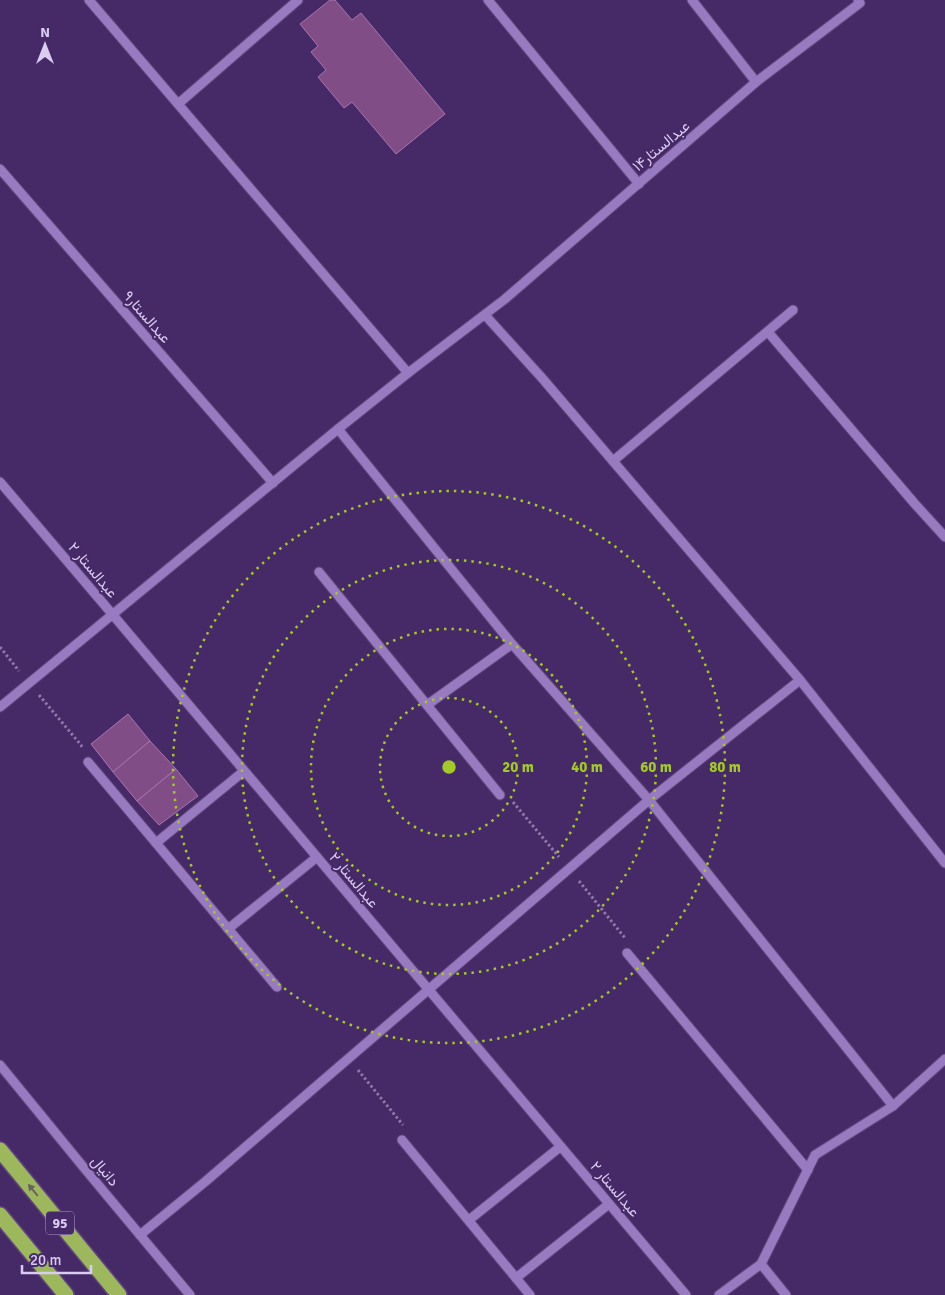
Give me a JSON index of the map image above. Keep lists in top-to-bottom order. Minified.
{"streets":{"highway":["95"],"street":["عبدالستار۱۴","عبدالستار۹","عبدالستار ۲","دانیال"]},"scale_bar":"20 m","north":"top","rings":["20 m","40 m","60 m","80 m"]}
